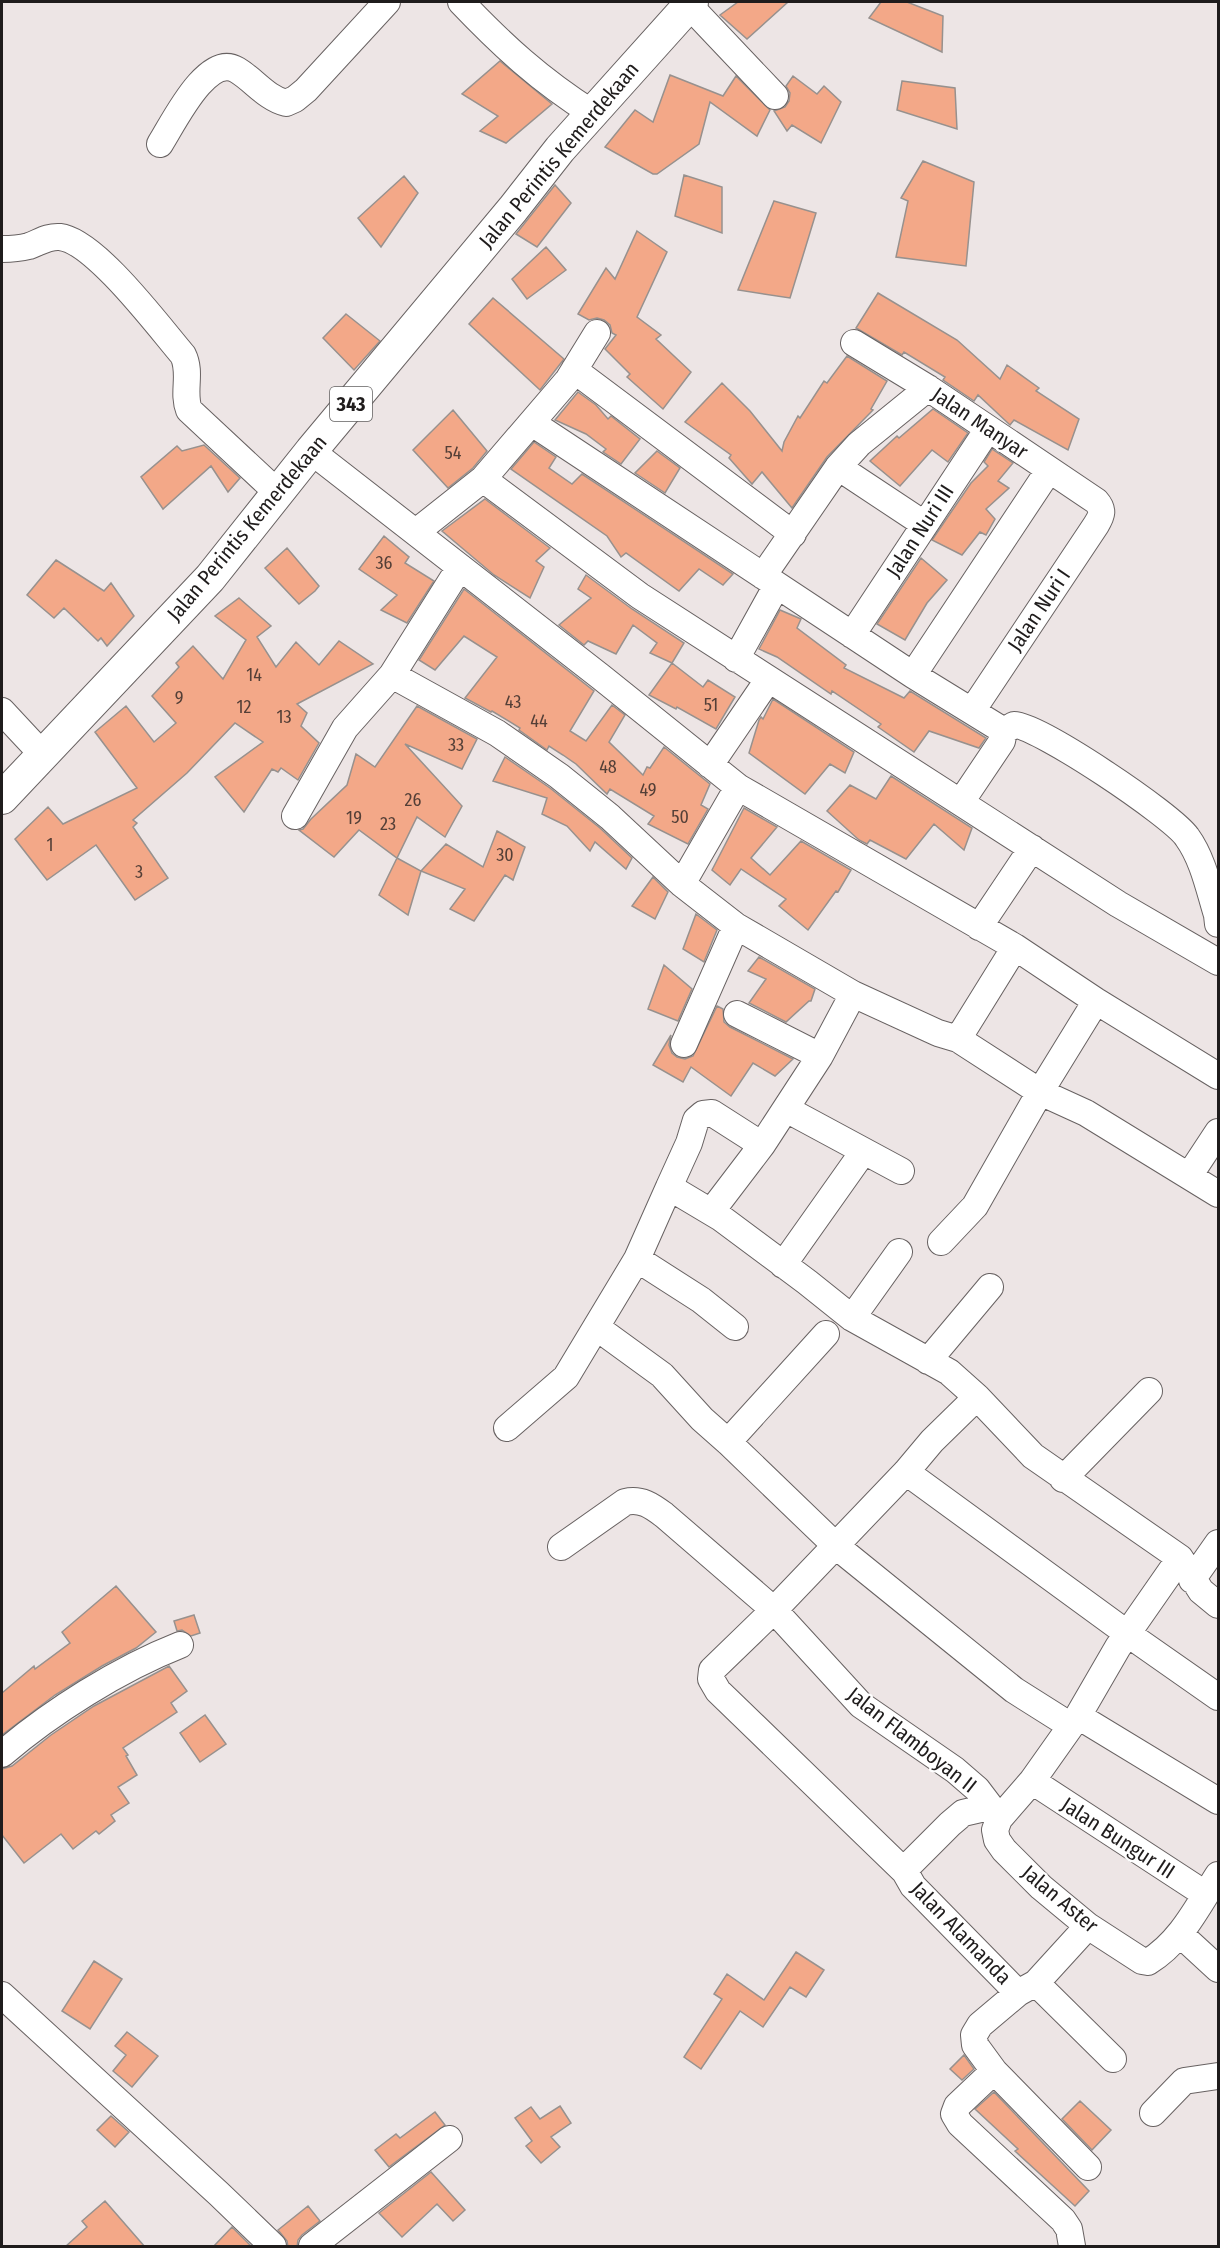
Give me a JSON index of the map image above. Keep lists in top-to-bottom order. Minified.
{"streets":{"main road":["Jalan Perintis Kemerdekaan","343"],"street":["Jalan Manyar","Jalan Nuri III","Jalan Nuri I","Jalan Flamboyan II","Jalan Bungur III","Jalan Aster","Jalan Alamanda"]},"crossings":[["Jalan Manyar","Jalan Nuri III"],["Jalan Manyar","Jalan Nuri I"],["Jalan Flamboyan II","Jalan Aster"],["Jalan Flamboyan II","Jalan Alamanda"]],"house_numbers":["54","36","14","9","43","51","12","13","44","33","48","49","26","50","19","23","1","30","3"]}
